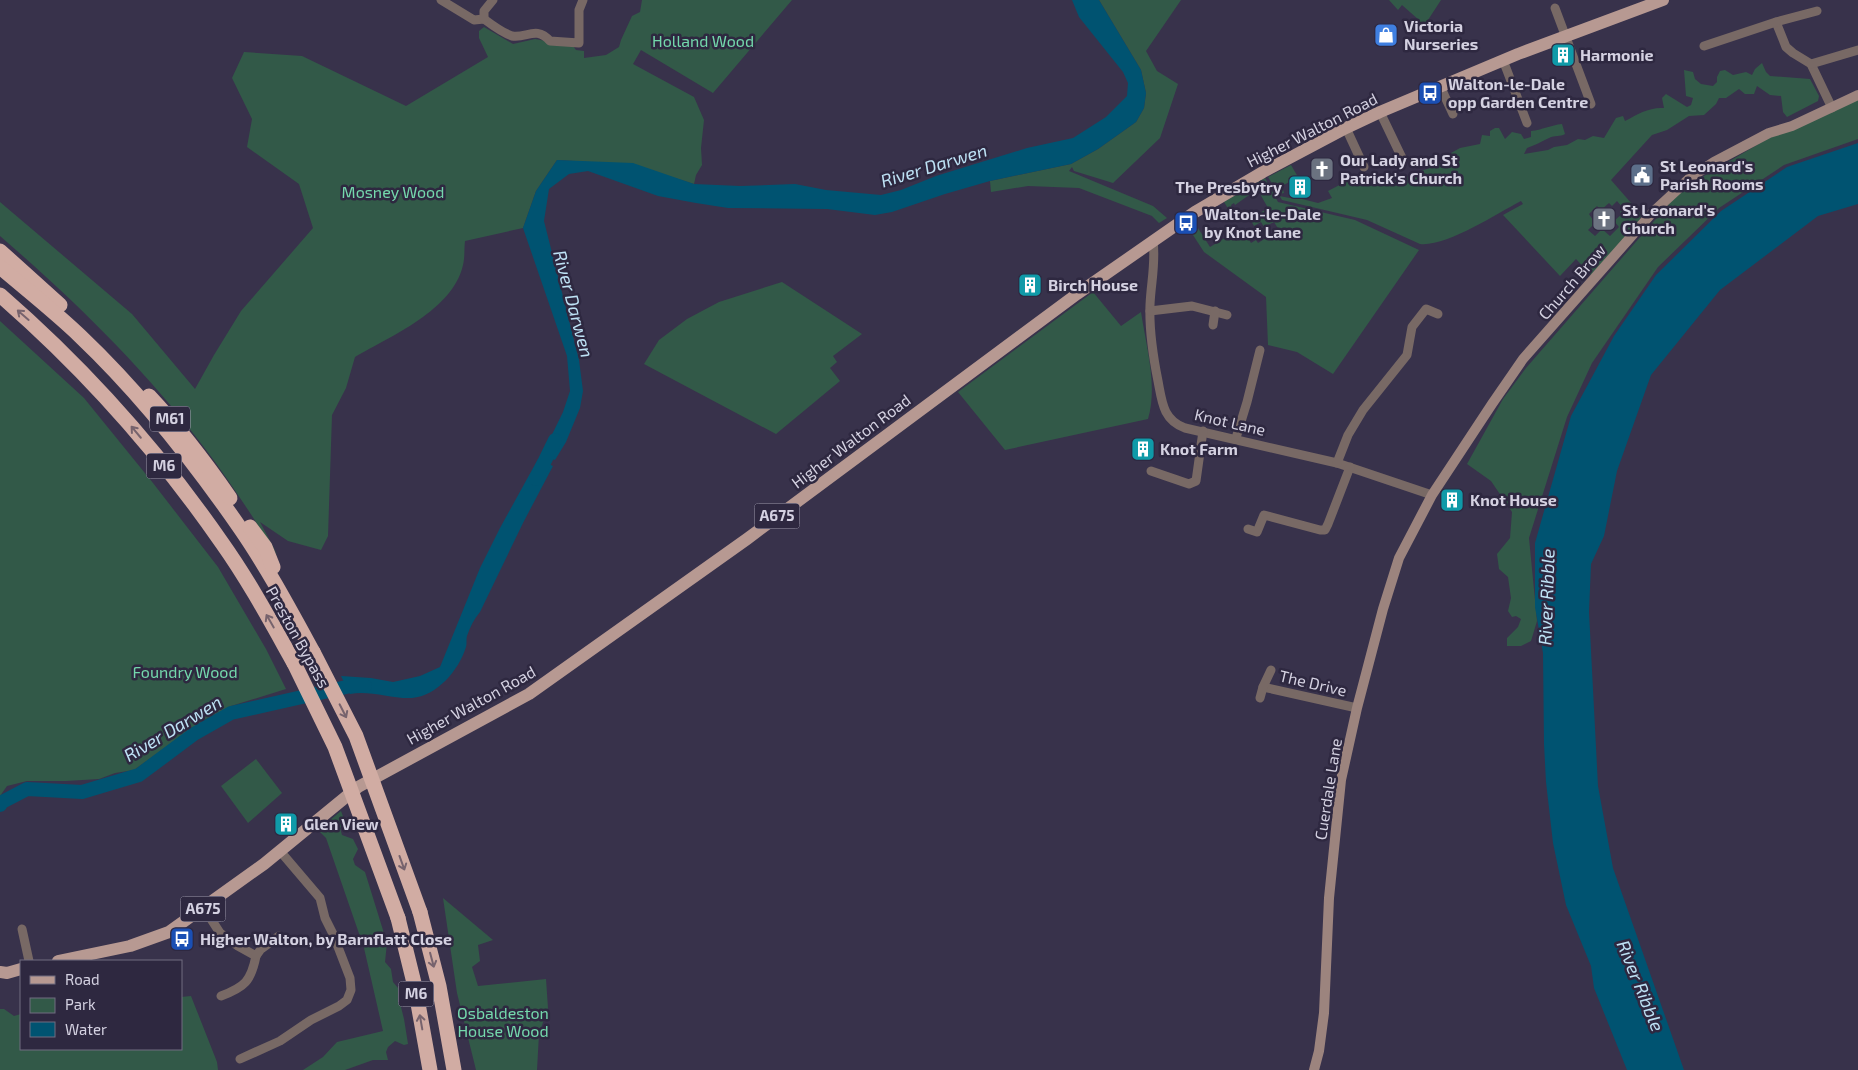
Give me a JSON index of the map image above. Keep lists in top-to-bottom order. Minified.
{"streets":{"highway":["M61","M6","Preston Bypass"],"main road":["Higher Walton Road","Church Brow","A675","Cuerdale Lane"],"street":["Knot Lane","The Drive"]},"crossings":[["Higher Walton Road","Knot Lane"],["Church Brow","Knot Lane"],["Church Brow","Cuerdale Lane"],["M61","M6"],["M61","Preston Bypass"],["Knot Lane","Cuerdale Lane"],["M6","Preston Bypass"],["The Drive","Cuerdale Lane"]],"water":["River Darwen","River Ribble"],"parks":["Holland Wood","Mosney Wood","Foundry Wood","Osbaldeston House Wood"],"places":{"shop":["Victoria Nurseries"],"building":["Harmonie","The Presbytry","Birch House","Knot Farm","Knot House","Glen View"],"bus stop":["Walton-le-Dale opp Garden Centre","Walton-le-Dale by Knot Lane","Higher Walton, by Barnflatt Close"],"church":["Our Lady and St Patrick's Church","St Leonard's Church"],"public building":["St Leonard's Parish Rooms"]},"legend":["Road","Park","Water"]}
